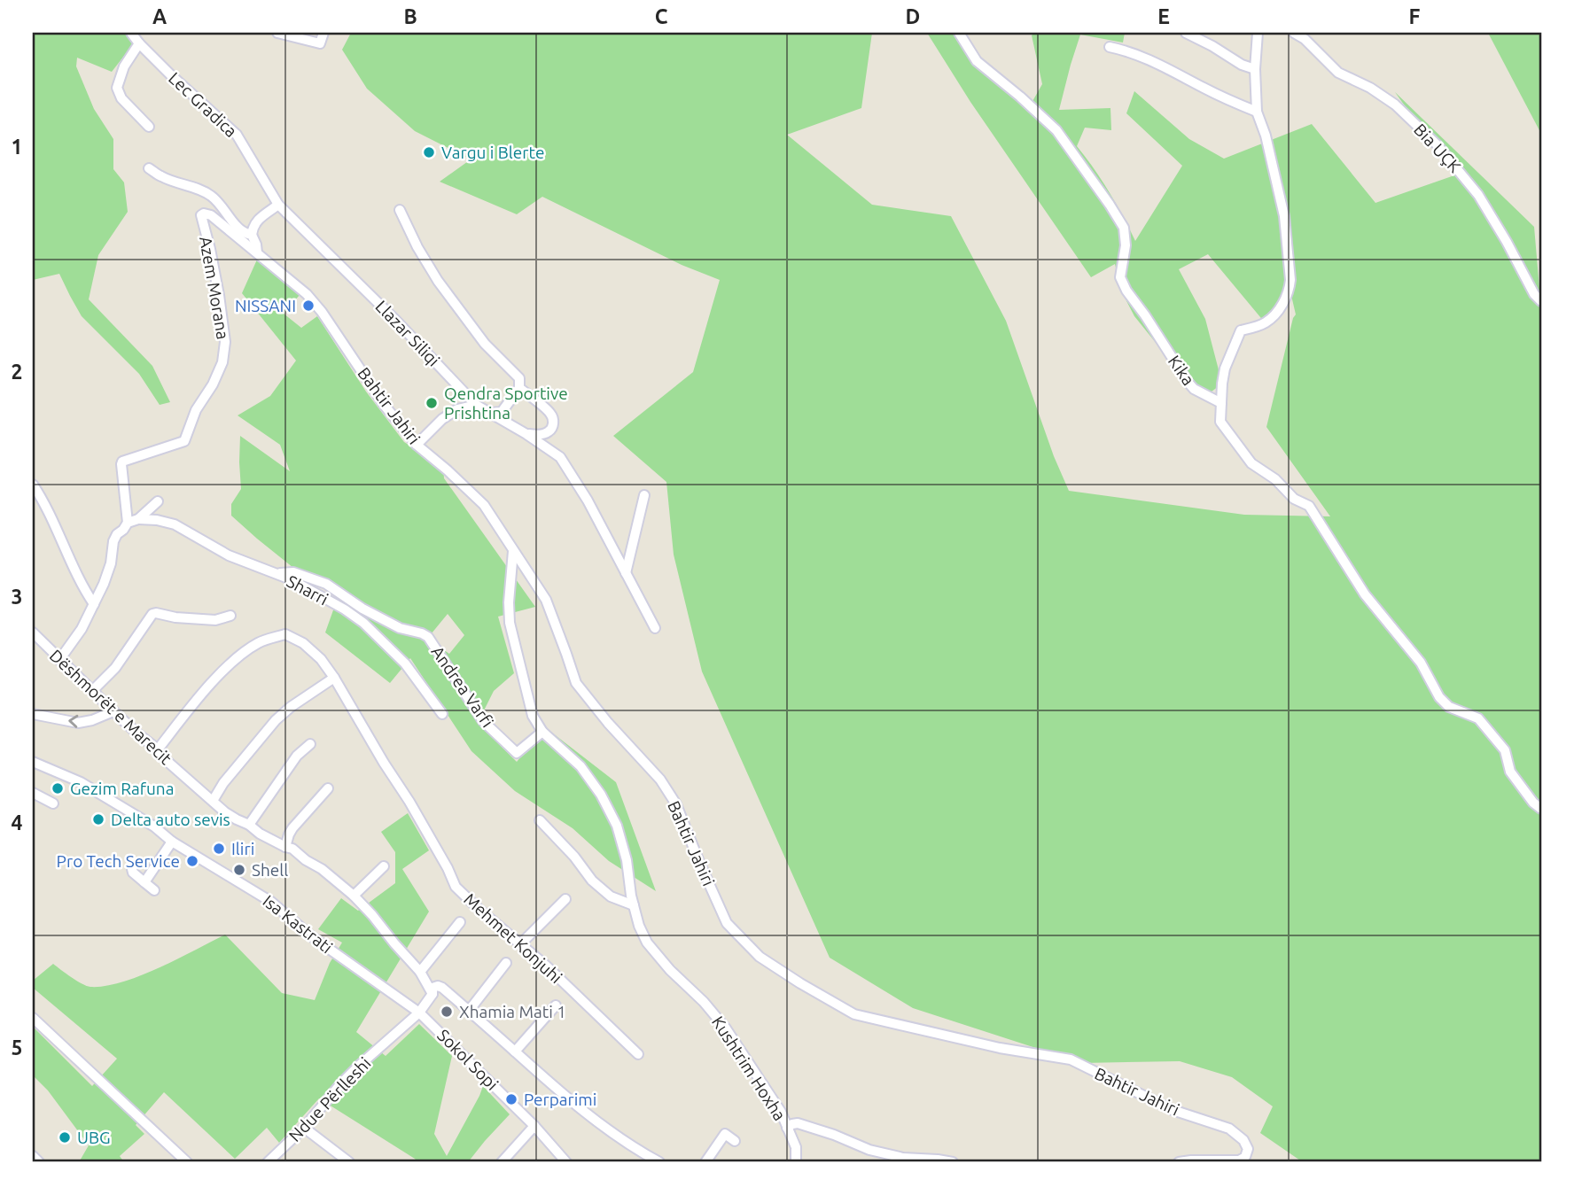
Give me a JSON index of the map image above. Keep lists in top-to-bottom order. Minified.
{"streets":{"street":["Lec Gradica","Bia UÇK","Azem Morana","Llazar Siliqi","Kika","Bahtir Jahiri","Sharri","Andrea Varfi","Dëshmorët e Marecit","Isa Kastrati","Mehmet Konjuhi","Sokol Sopi","Kushtrim Hoxha","Ndue Përlleshi"]},"crossings":[["Lec Gradica","Llazar Siliqi"],["Azem Morana","Bahtir Jahiri"],["Bahtir Jahiri","Kushtrim Hoxha"],["Sharri","Andrea Varfi"],["Andrea Varfi","Kushtrim Hoxha"],["Dëshmorët e Marecit","Mehmet Konjuhi"],["Isa Kastrati","Sokol Sopi"],["Isa Kastrati","Ndue Përlleshi"],["Sokol Sopi","Ndue Përlleshi"]],"places":["Vargu i Blerte","NISSANI","Qendra Sportive Prishtina","Gezim Rafuna","Delta auto sevis","Iliri","Pro Tech Service","Shell","Xhamia Mati 1","Perparimi","UBG"],"grid":{"columns":["A","B","C","D","E","F"],"rows":["1","2","3","4","5"]}}
